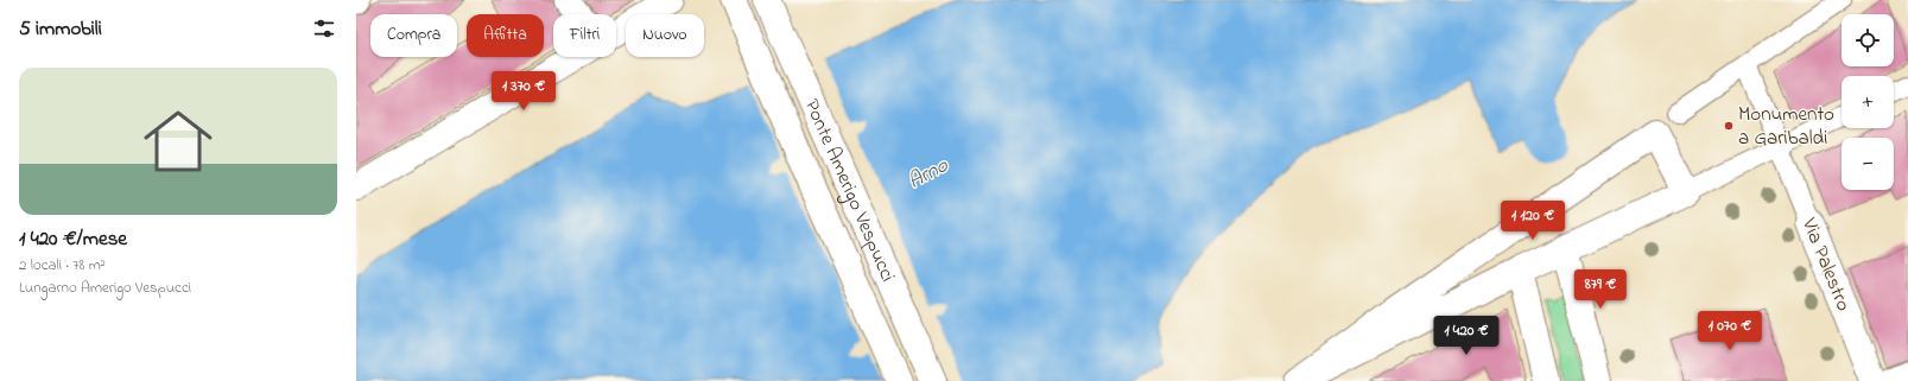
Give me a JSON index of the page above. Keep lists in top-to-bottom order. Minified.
{"streets":{"street":["Ponte Amerigo Vespucci","Via Palestro"]},"water":["Arno"],"places":["Monumento a Garibaldi"],"page":{"heading":"5 immobili","map_buttons":["+","−"],"chip":["Compra","Affitta","Filtri","Nuovo"],"list":[{"name":"1 420 €/mese","note":"2 locali · 78 m² · Lungarno Amerigo Vespucci"}],"price":["1 370 €","1 120 €","879 €","1 070 €","1 420 €"]}}
